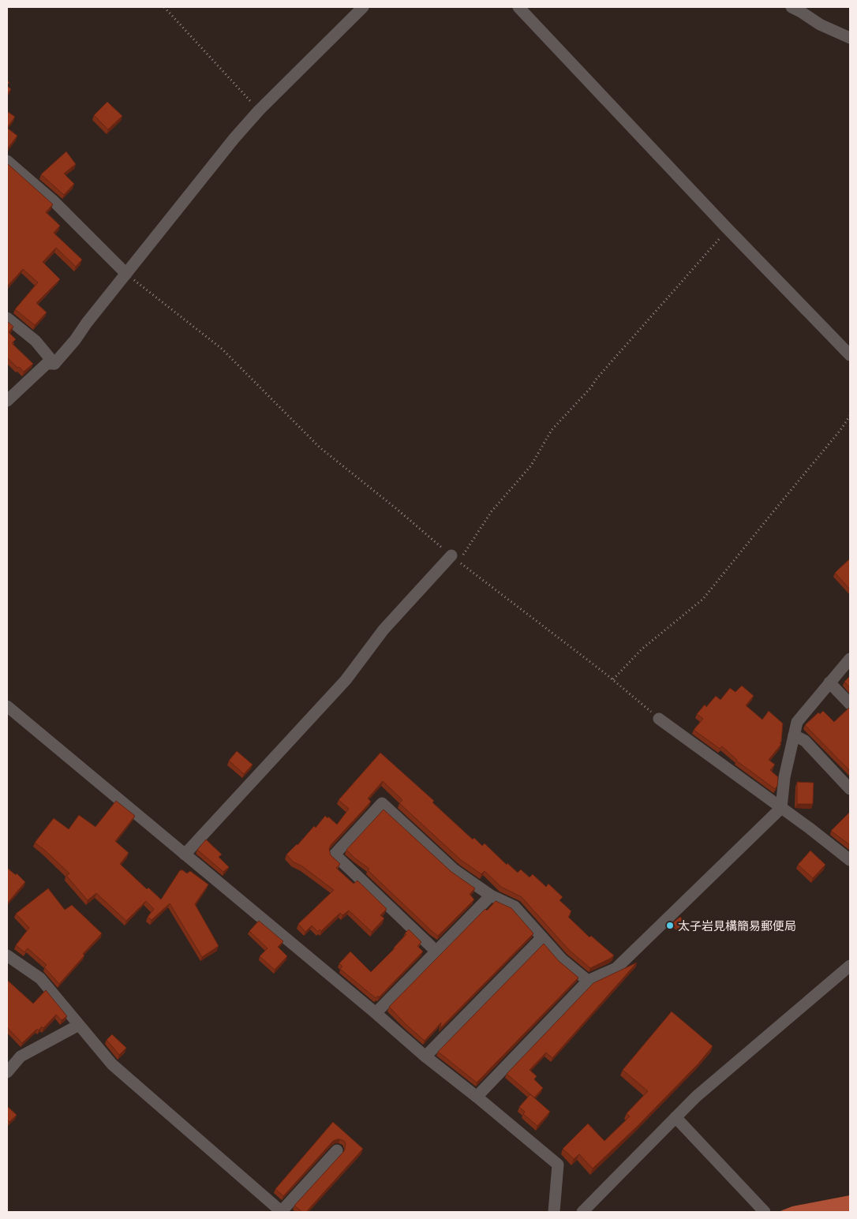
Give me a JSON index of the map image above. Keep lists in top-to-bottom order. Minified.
{"places":["太子岩見構簡易郵便局"]}
